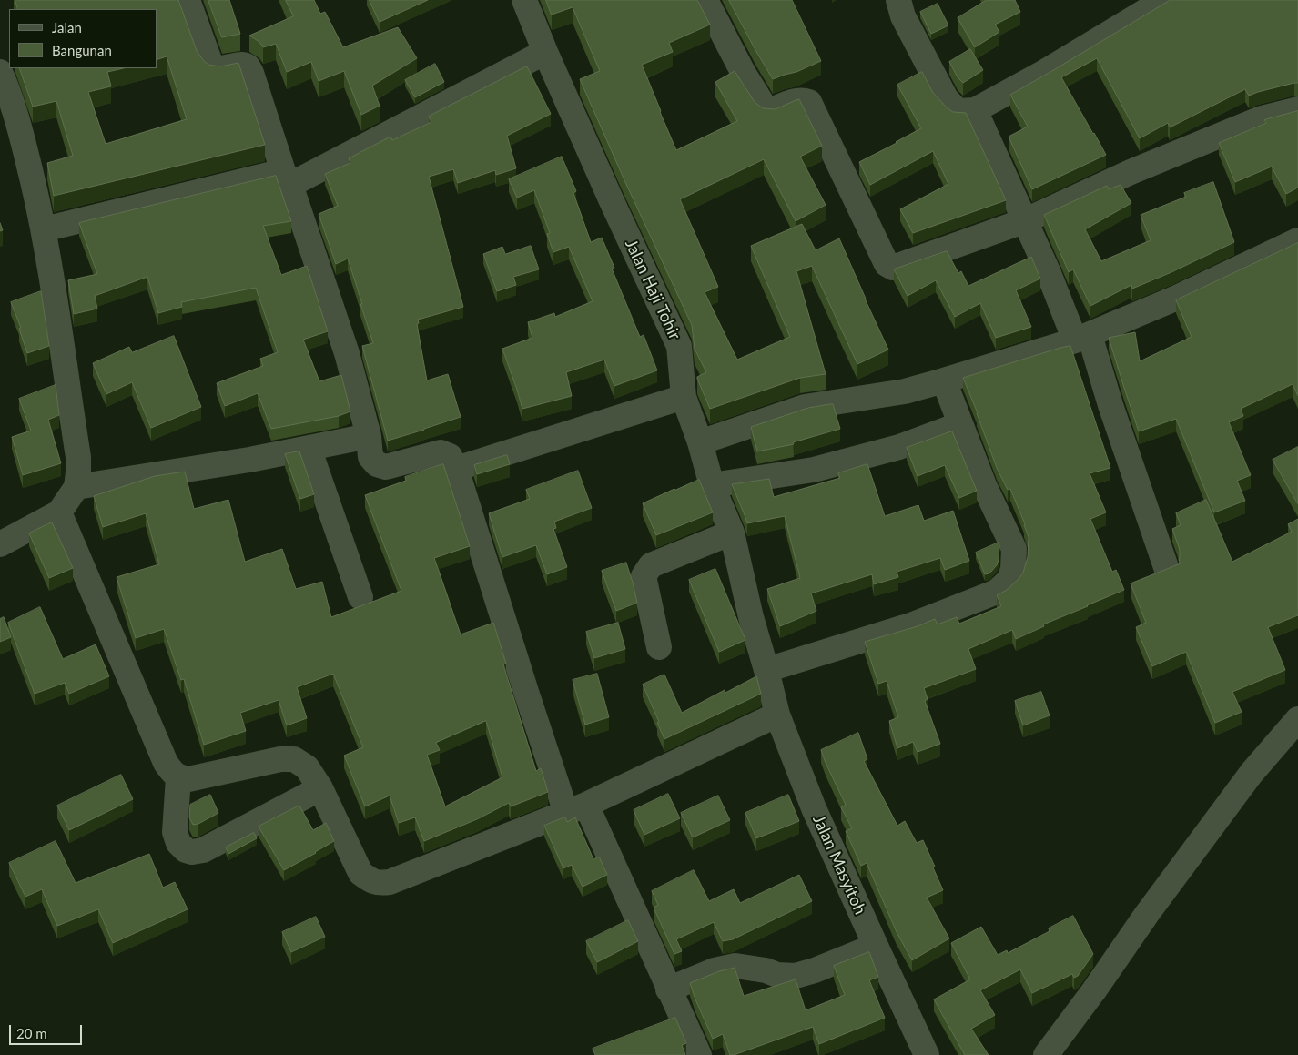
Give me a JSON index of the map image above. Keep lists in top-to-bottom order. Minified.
{"streets":{"street":["Jalan Haji Tohir","Jalan Masyitoh"]},"crossings":[["Jalan Haji Tohir","Jalan Masyitoh"]],"legend":["Jalan","Bangunan"],"scale_bar":"20 m"}
